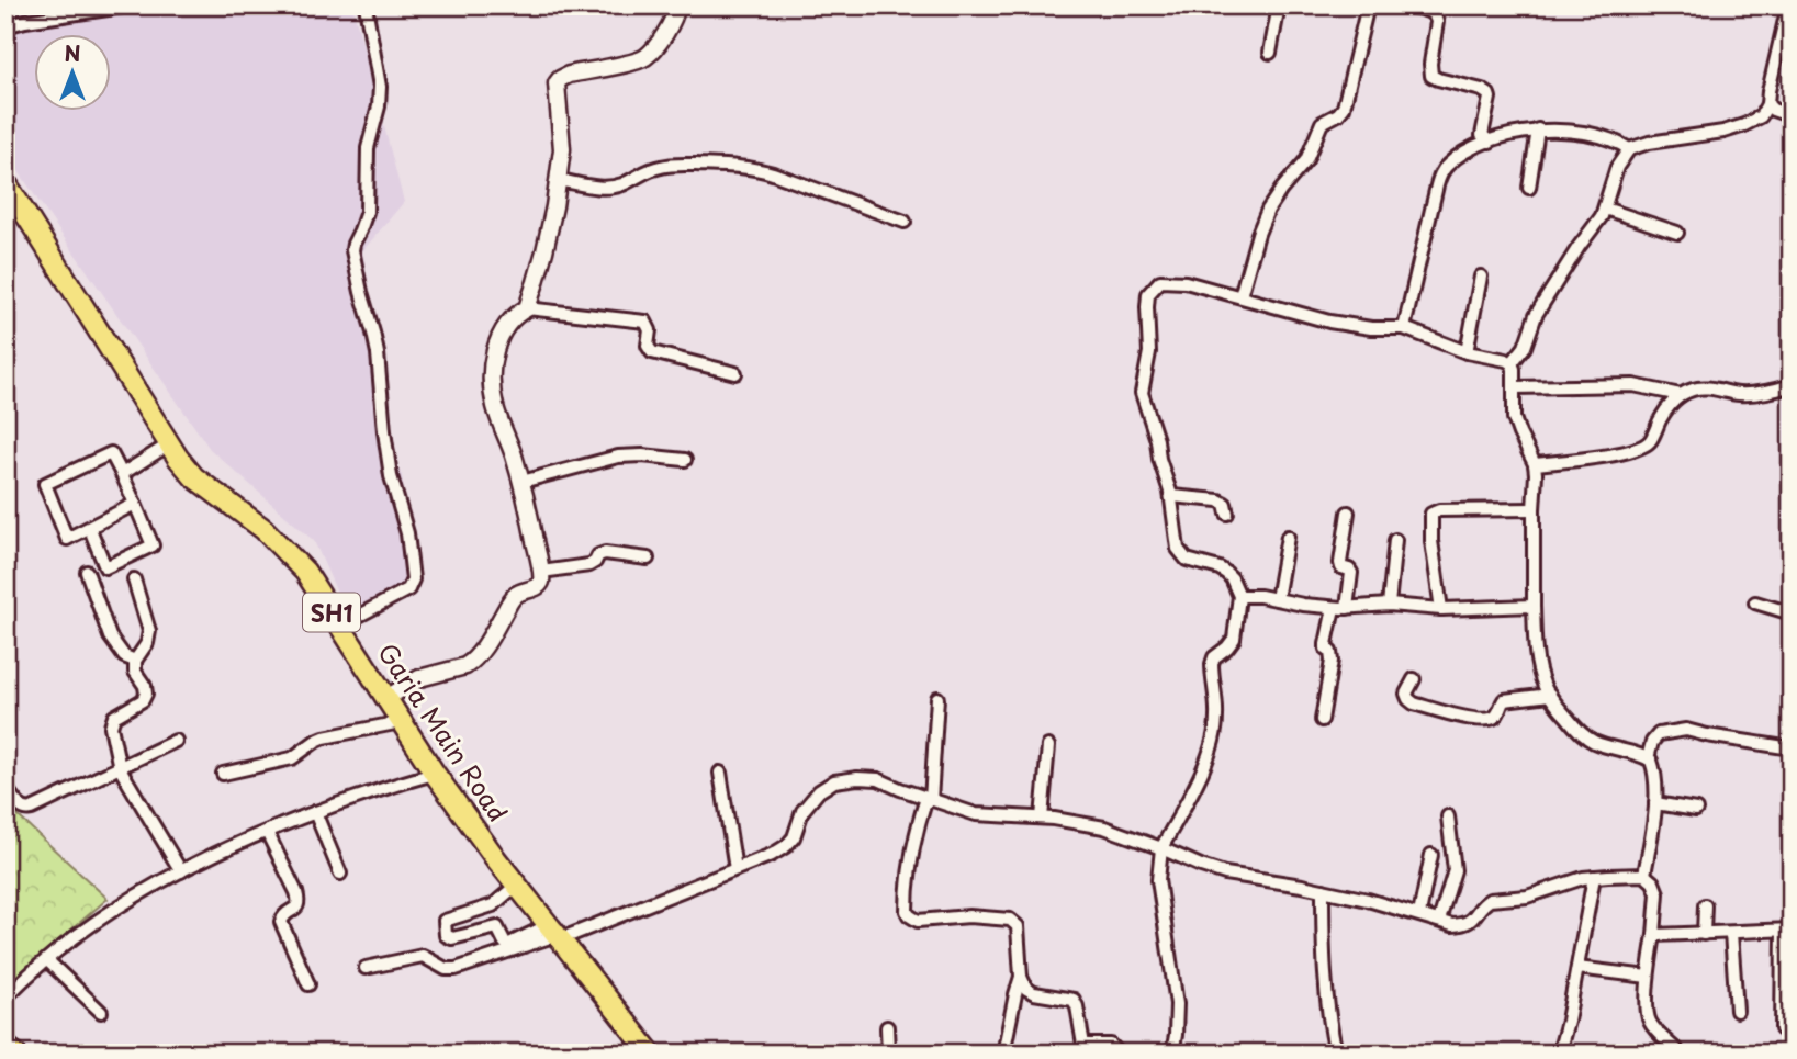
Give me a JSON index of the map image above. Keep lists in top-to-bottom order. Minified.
{"streets":{"main road":["SH1","Garia Main Road"]},"north":"top"}
